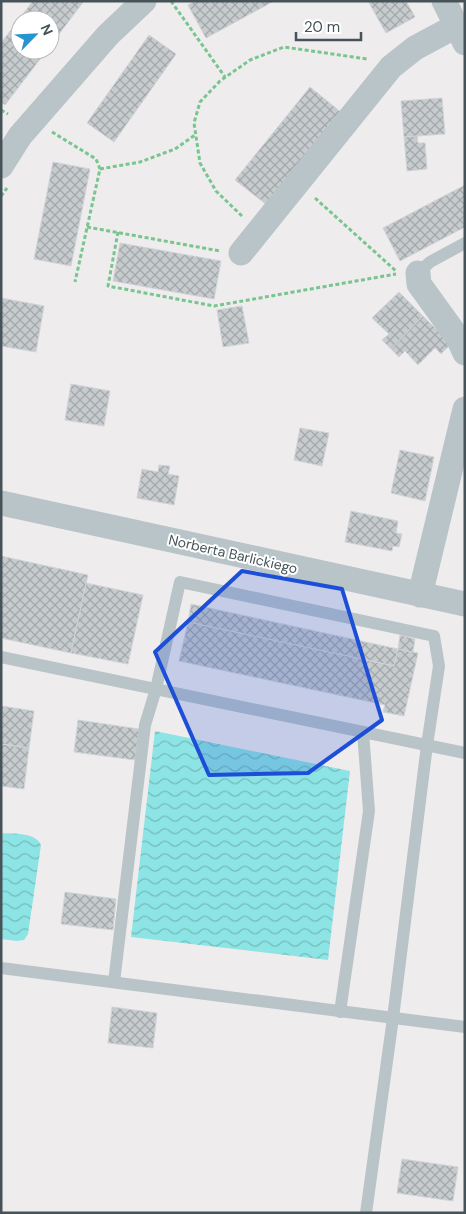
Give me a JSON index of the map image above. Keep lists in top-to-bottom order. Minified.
{"streets":{"street":["Norberta Barlickiego"]},"scale_bar":"20 m","north":"top right"}
